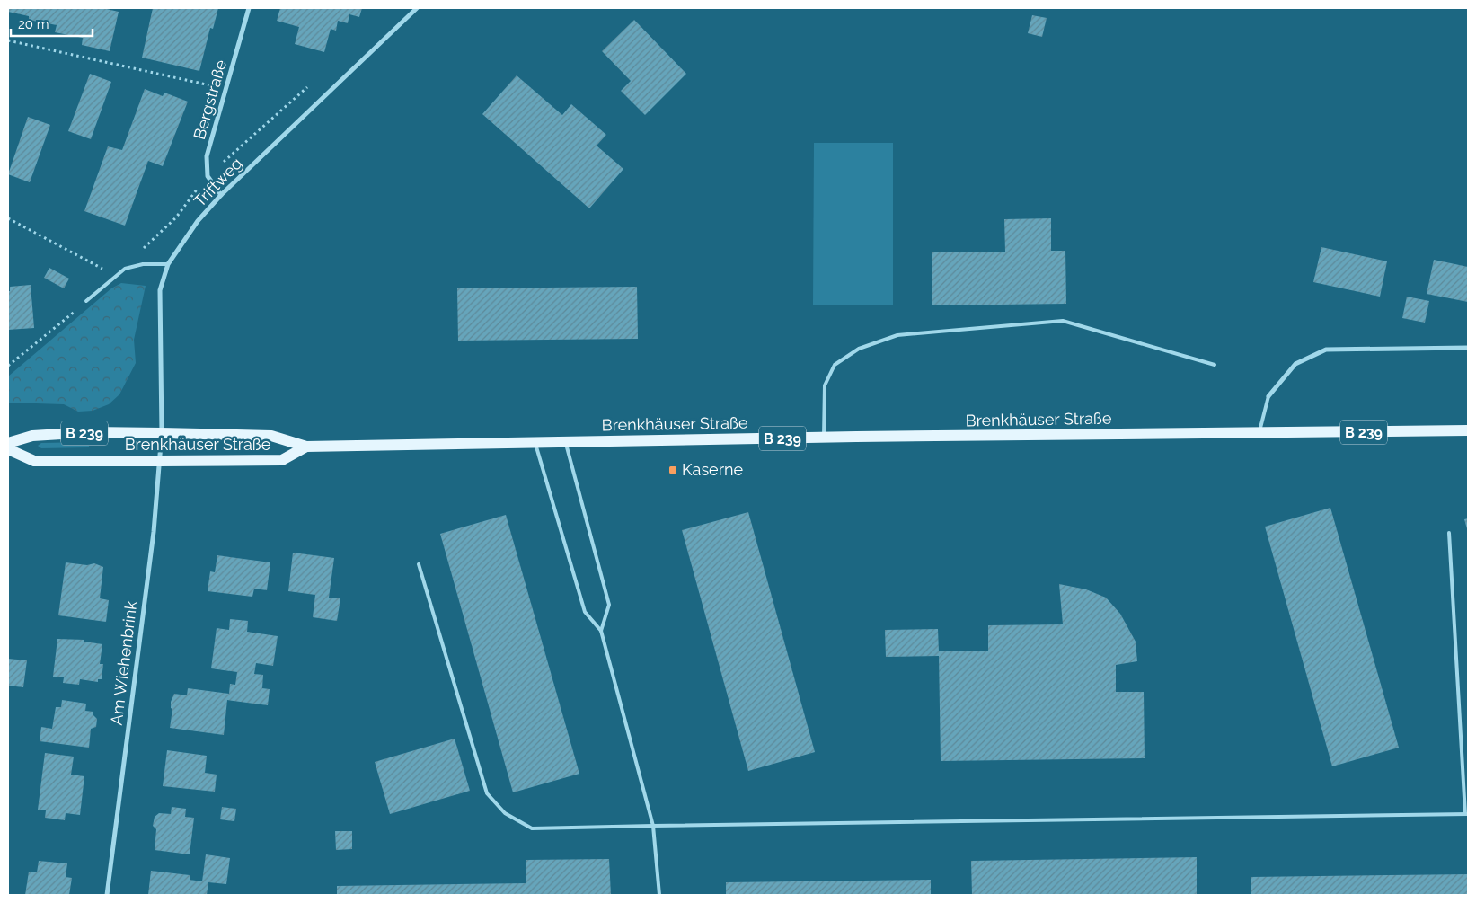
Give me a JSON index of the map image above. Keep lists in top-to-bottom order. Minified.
{"streets":{"main road":["Brenkhäuser Straße","B 239"],"street":["Bergstraße","Triftweg","Am Wiehenbrink"]},"crossings":[["Bergstraße","Triftweg"],["Triftweg","Brenkhäuser Straße"],["Triftweg","Am Wiehenbrink"],["Brenkhäuser Straße","Am Wiehenbrink"]],"places":{"transit":["Kaserne"]},"scale_bar":"20 m"}
